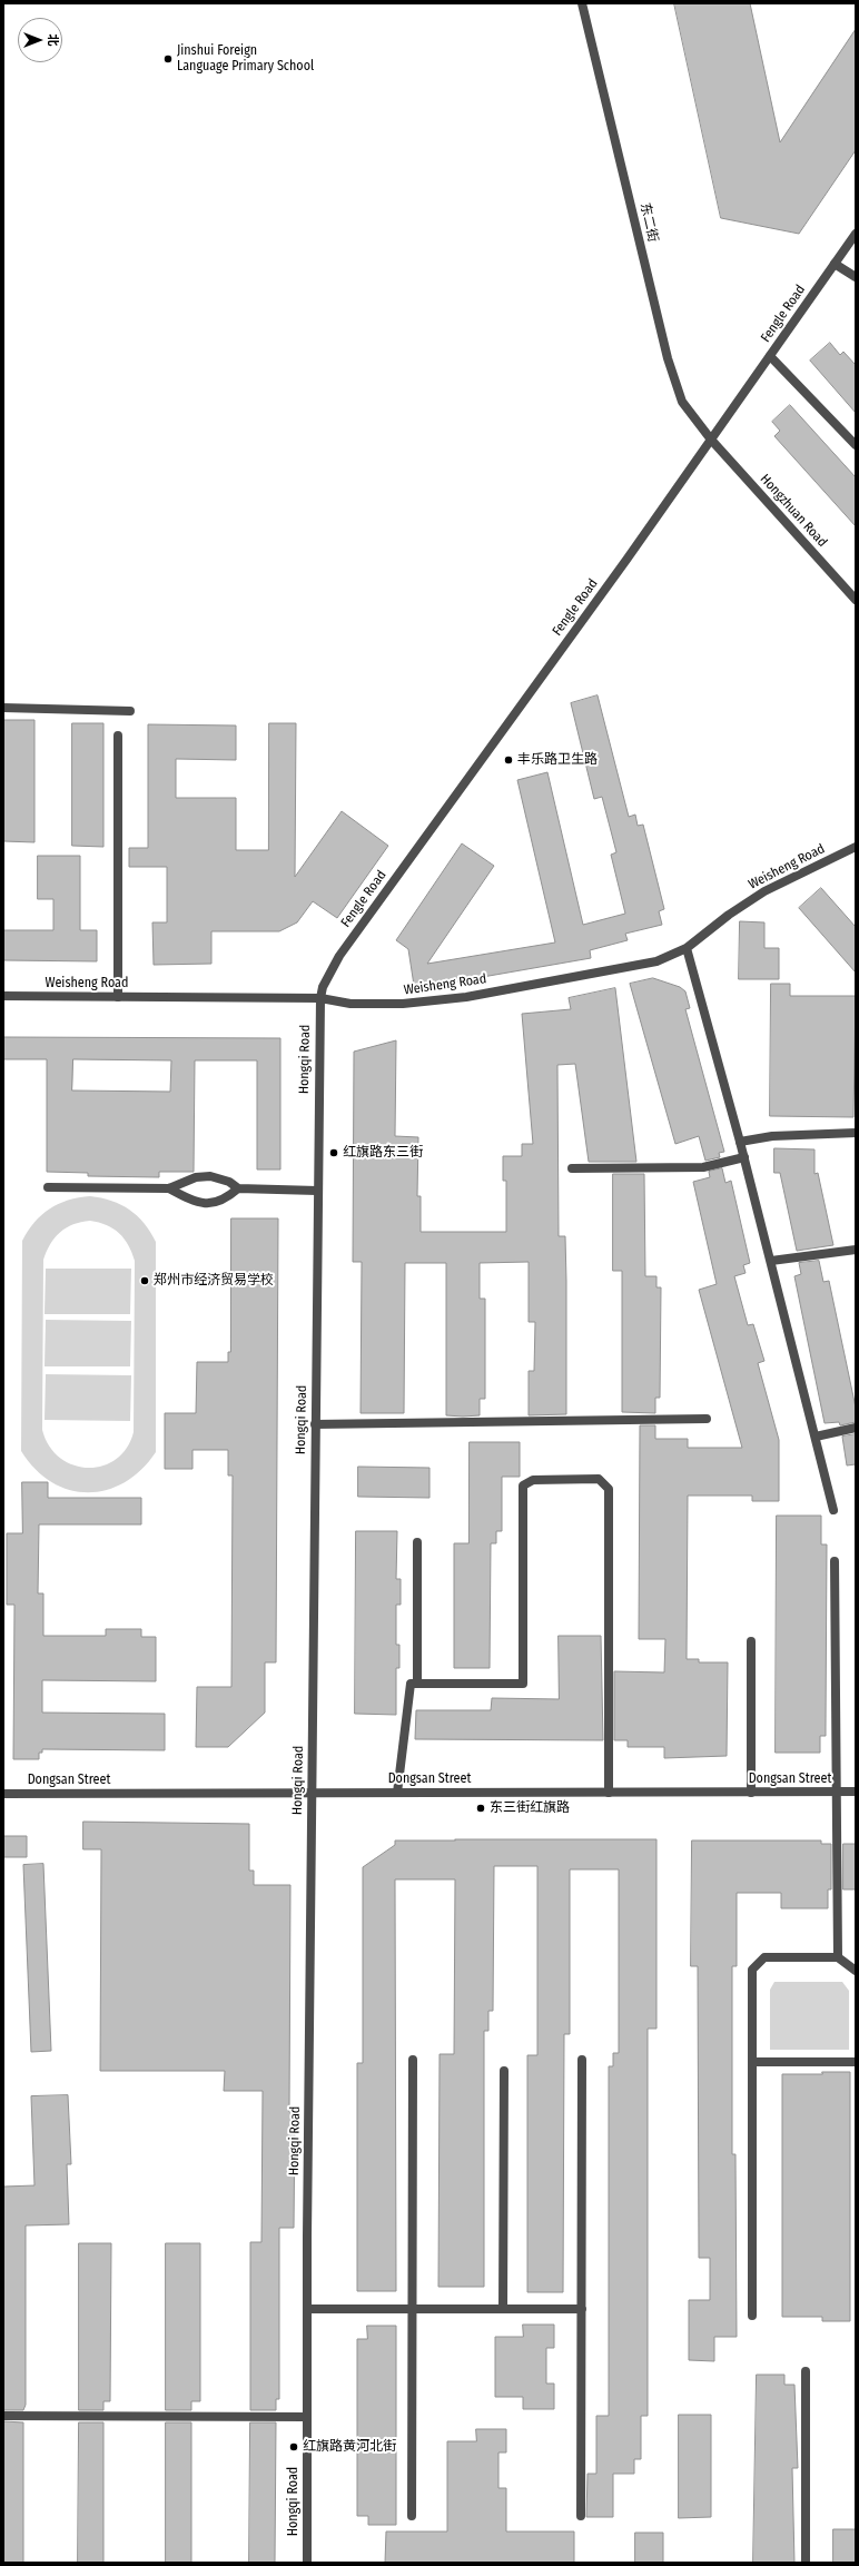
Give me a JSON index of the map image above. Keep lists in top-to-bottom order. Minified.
{"streets":{"street":["东二街","Fengle Road","Hongzhuan Road","Weisheng Road","Hongqi Road","Dongsan Street"]},"crossings":[["东二街","Fengle Road"],["东二街","Hongzhuan Road"],["Fengle Road","Hongzhuan Road"],["Fengle Road","Weisheng Road"],["Fengle Road","Hongqi Road"],["Weisheng Road","Hongqi Road"],["Hongqi Road","Dongsan Street"]],"places":["Jinshui Foreign Language Primary School","丰乐路卫生路","红旗路东三街","郑州市经济贸易学校","东三街红旗路","红旗路黄河北街"],"north":"right"}
